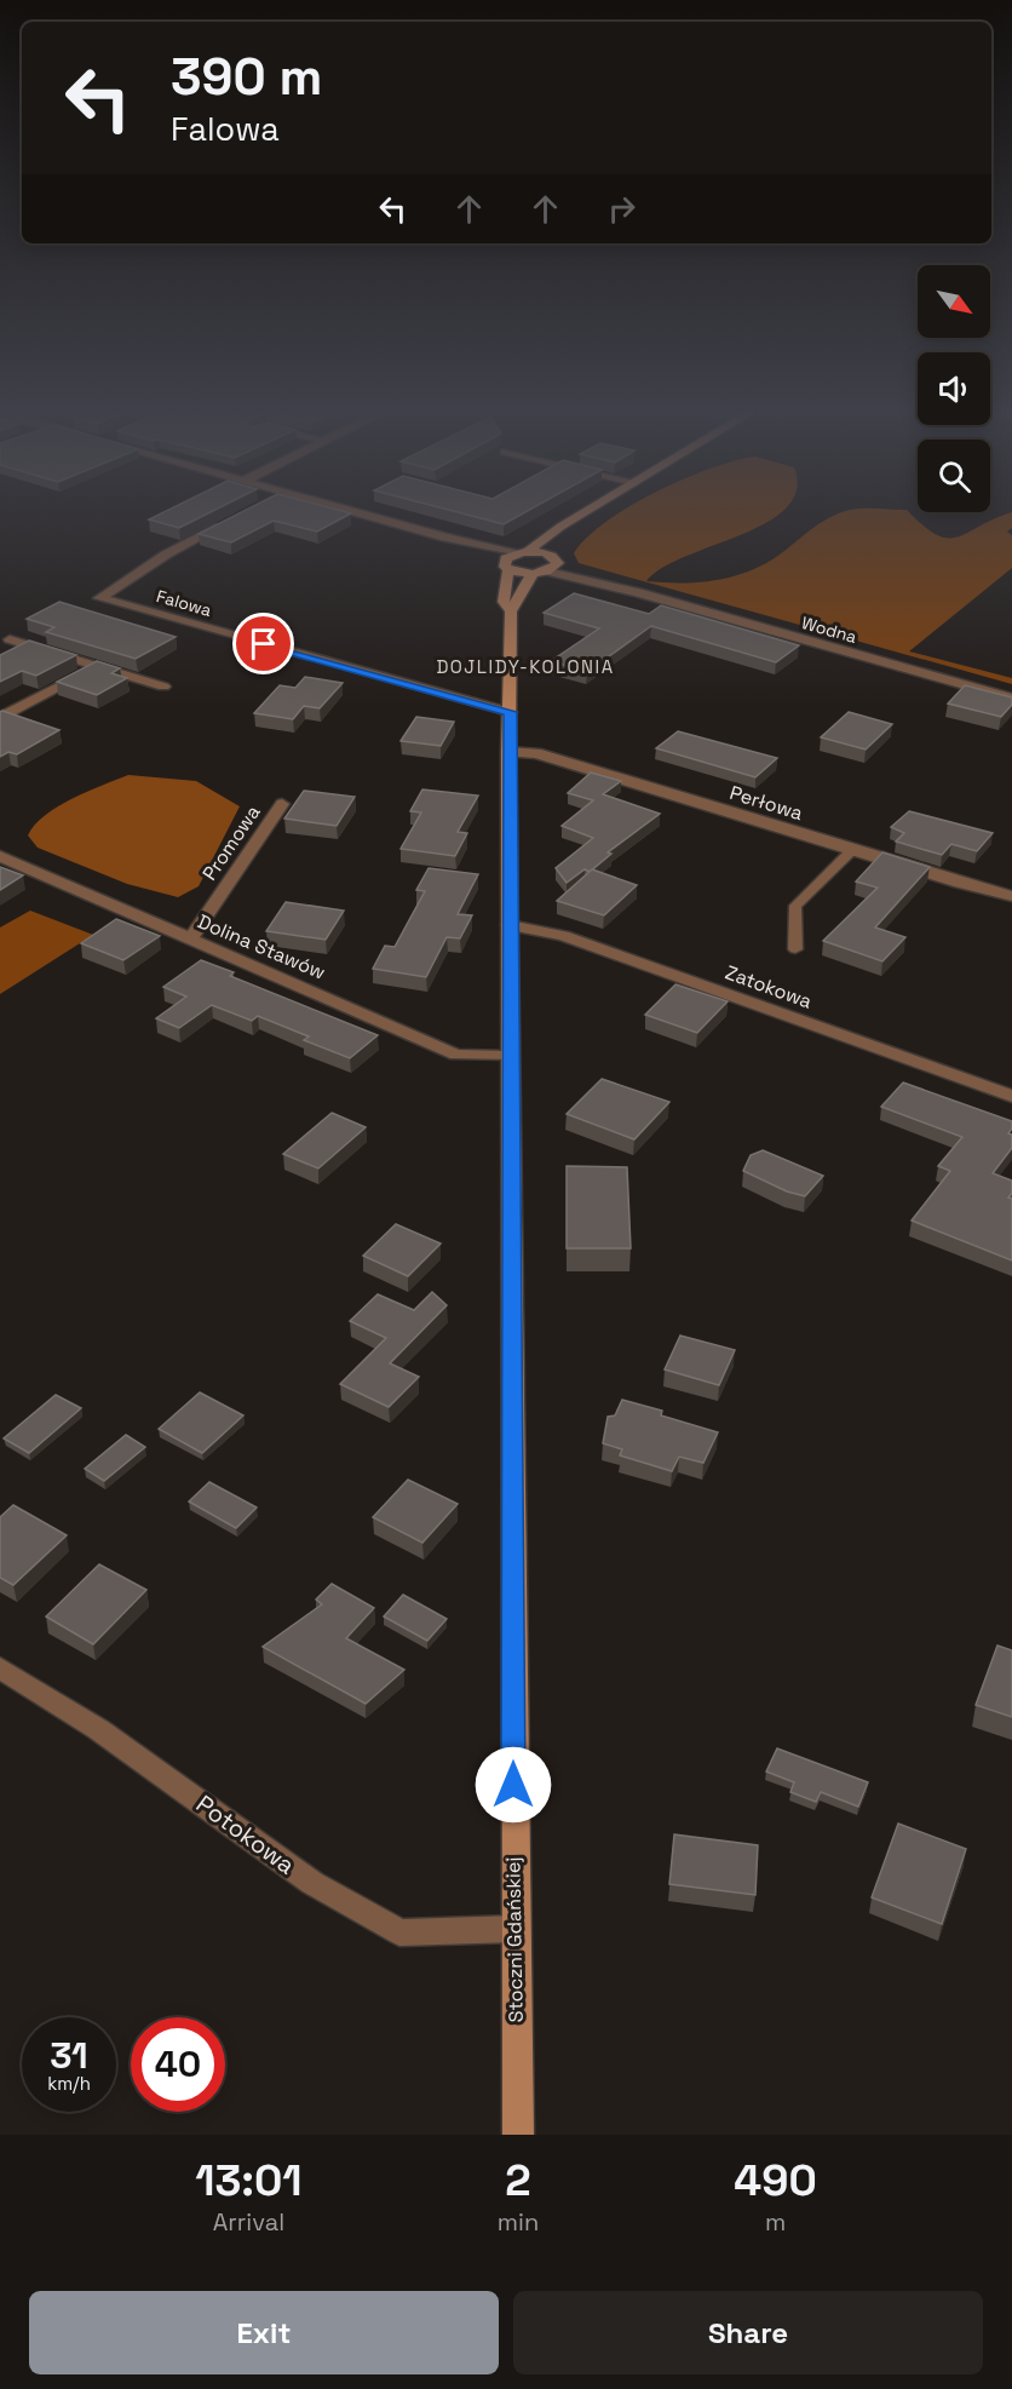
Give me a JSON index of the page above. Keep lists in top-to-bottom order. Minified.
{"streets":{"street":["Falowa","Wodna","Perłowa","Promowa","Dolina Stawów","Zatokowa","Potokowa","Stoczni Gdańskiej"]},"crossings":[["Falowa","Stoczni Gdańskiej"],["Perłowa","Stoczni Gdańskiej"],["Promowa","Dolina Stawów"],["Dolina Stawów","Stoczni Gdańskiej"],["Zatokowa","Stoczni Gdańskiej"],["Potokowa","Stoczni Gdańskiej"]],"districts":["DOJLIDY-KOLONIA"],"north":"bottom right","page":{"turn":["390 m","Falowa"],"speed":"31 km/h","limit":"40","eta":["13:01","Arrival","2","min","490","m"],"buttons":["Exit","Share"]}}
